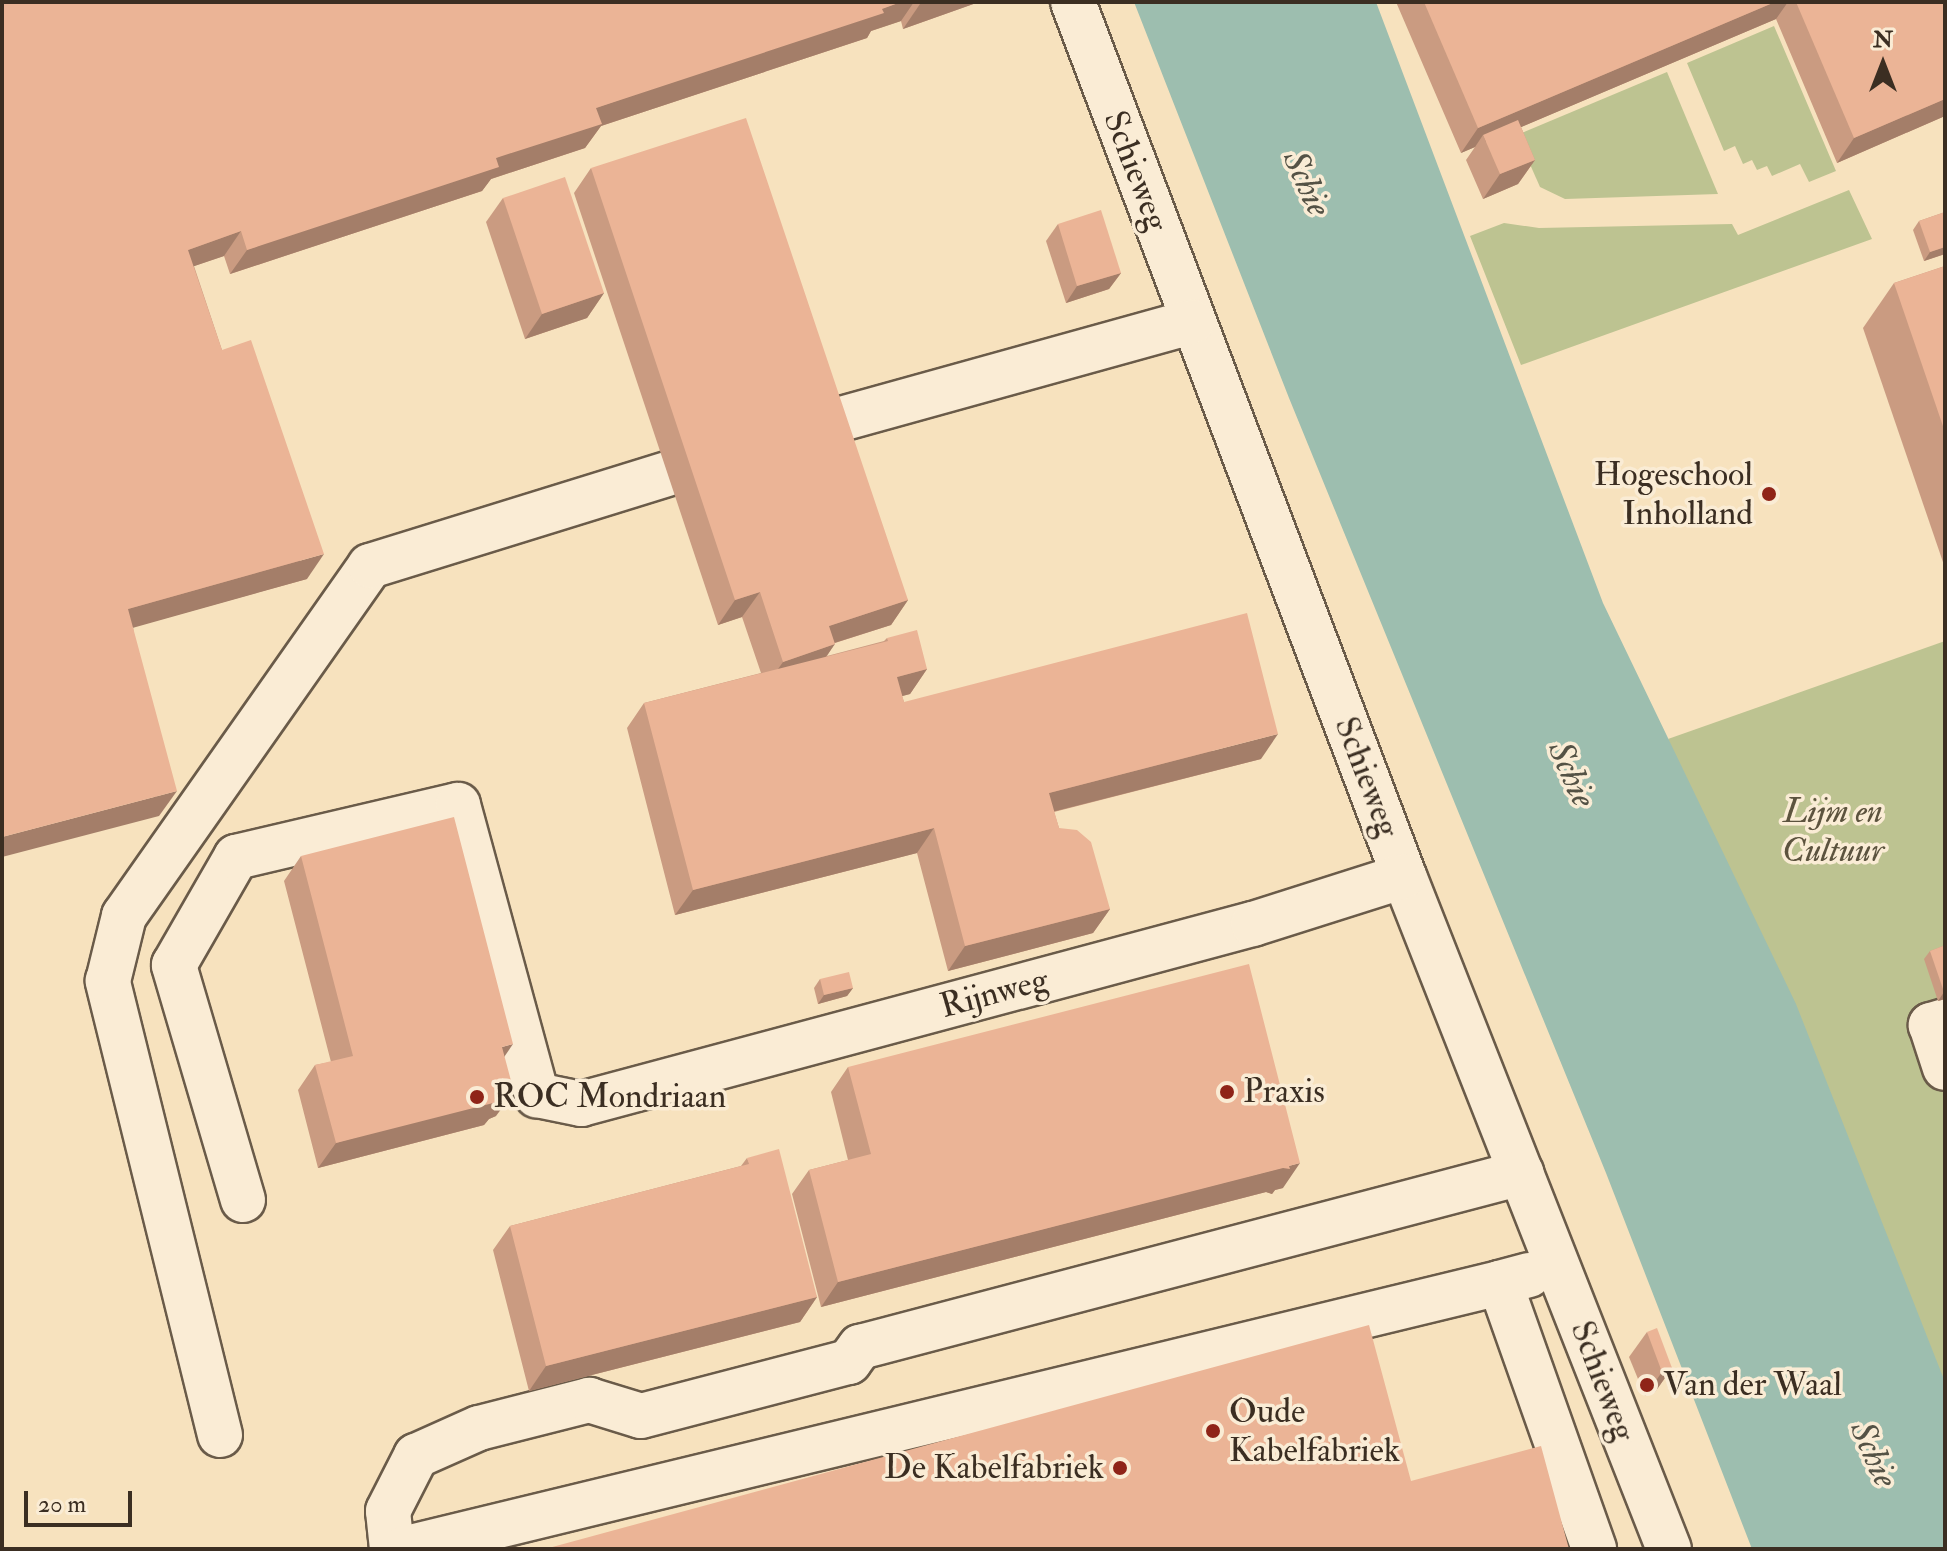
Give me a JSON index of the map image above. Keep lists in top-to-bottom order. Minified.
{"streets":{"street":["Schieweg","Rijnweg"]},"crossings":[["Schieweg","Rijnweg"]],"water":["Schie"],"parks":["Lijm en Cultuur"],"places":["Hogeschool Inholland","Praxis","ROC Mondriaan","Van der Waal","Oude Kabelfabriek","De Kabelfabriek"],"scale_bar":"20 m","north":"top"}
